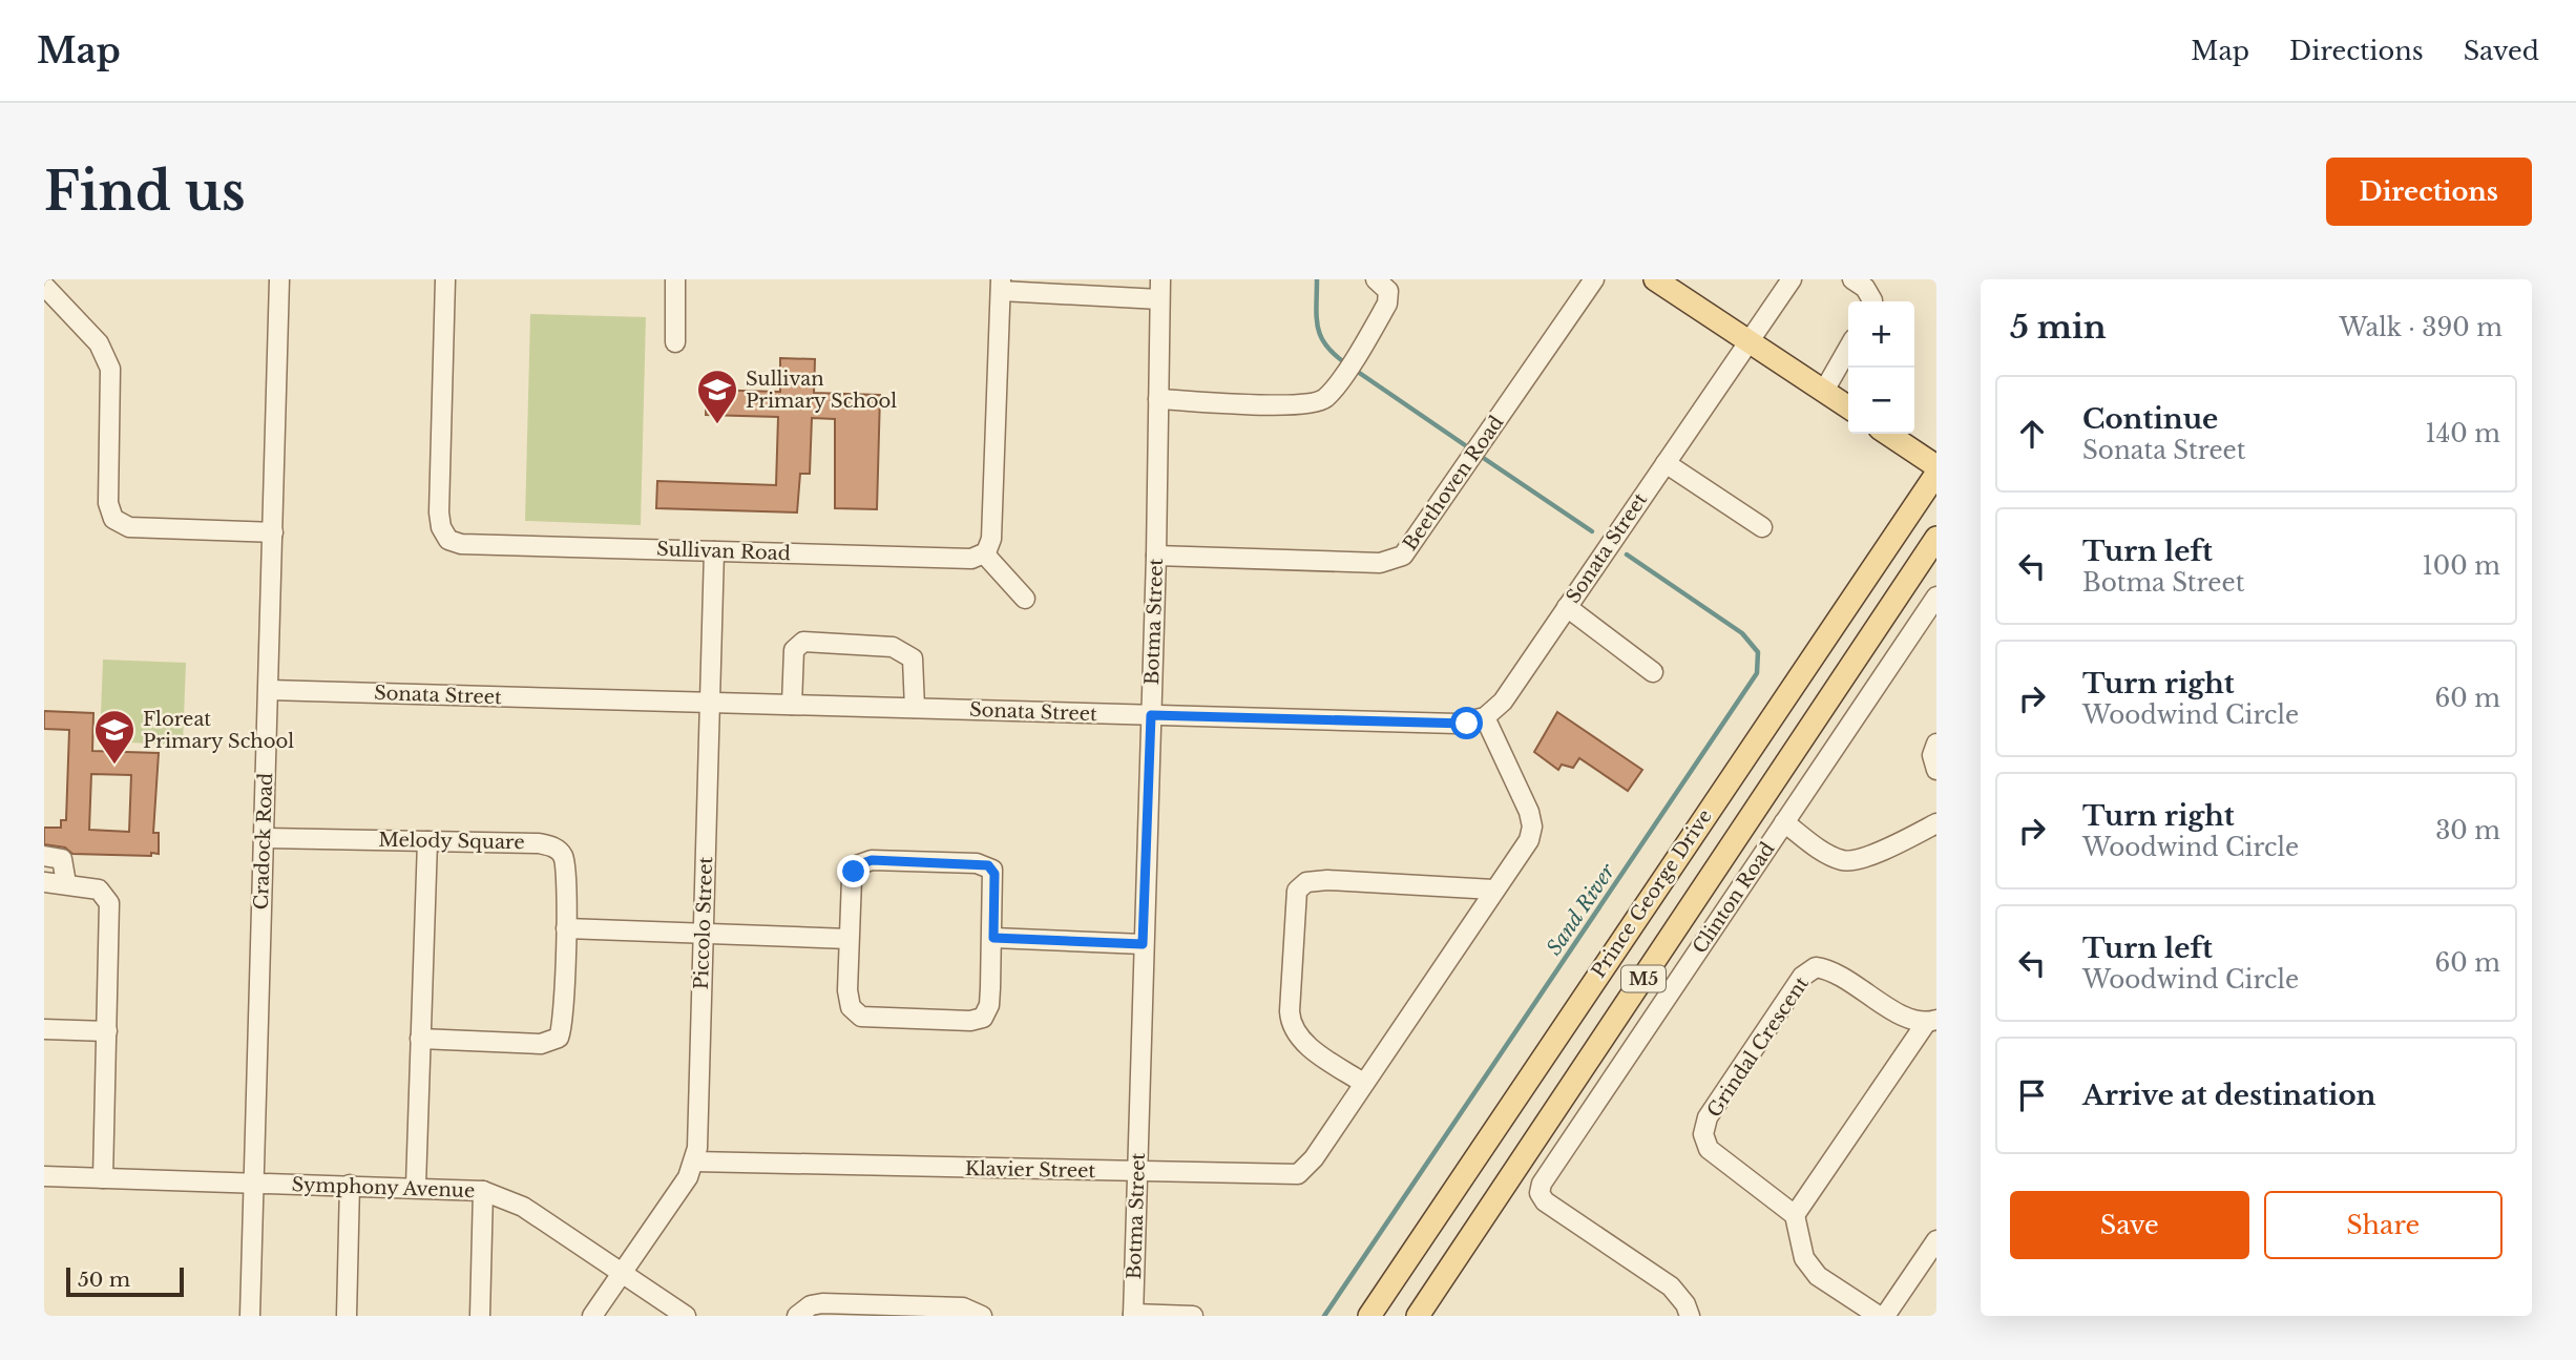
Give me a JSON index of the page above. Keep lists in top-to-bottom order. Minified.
{"streets":{"main road":["Prince George Drive","M5"],"street":["Beethoven Road","Sonata Street","Sullivan Road","Botma Street","Cradock Road","Melody Square","Clinton Road","Piccolo Street","Grindal Crescent","Klavier Street","Symphony Avenue"]},"crossings":[["Beethoven Road","Botma Street"],["Sonata Street","Botma Street"],["Sonata Street","Cradock Road"],["Sonata Street","Piccolo Street"],["Sonata Street","Klavier Street"],["Sullivan Road","Piccolo Street"],["Botma Street","Klavier Street"],["Cradock Road","Melody Square"],["Cradock Road","Symphony Avenue"],["Piccolo Street","Klavier Street"],["Piccolo Street","Symphony Avenue"]],"water":["Sand River"],"places":{"school or university":["Sullivan Primary School","Floreat Primary School"]},"scale_bar":"50 m","page":{"header":"Map","nav":["Map","Directions","Saved"],"buttons":["Directions",["Save","Share"]],"title":"Find us","heading":["5 min","Walk · 390 m"],"map_buttons":["+","−"],"list":[["Continue","Sonata Street","140 m"],["Turn left","Botma Street","100 m"],["Turn right","Woodwind Circle","60 m"],["Turn right","Woodwind Circle","30 m"],["Turn left","Woodwind Circle","60 m"],"Arrive at destination"],"scale":"50 m"}}
